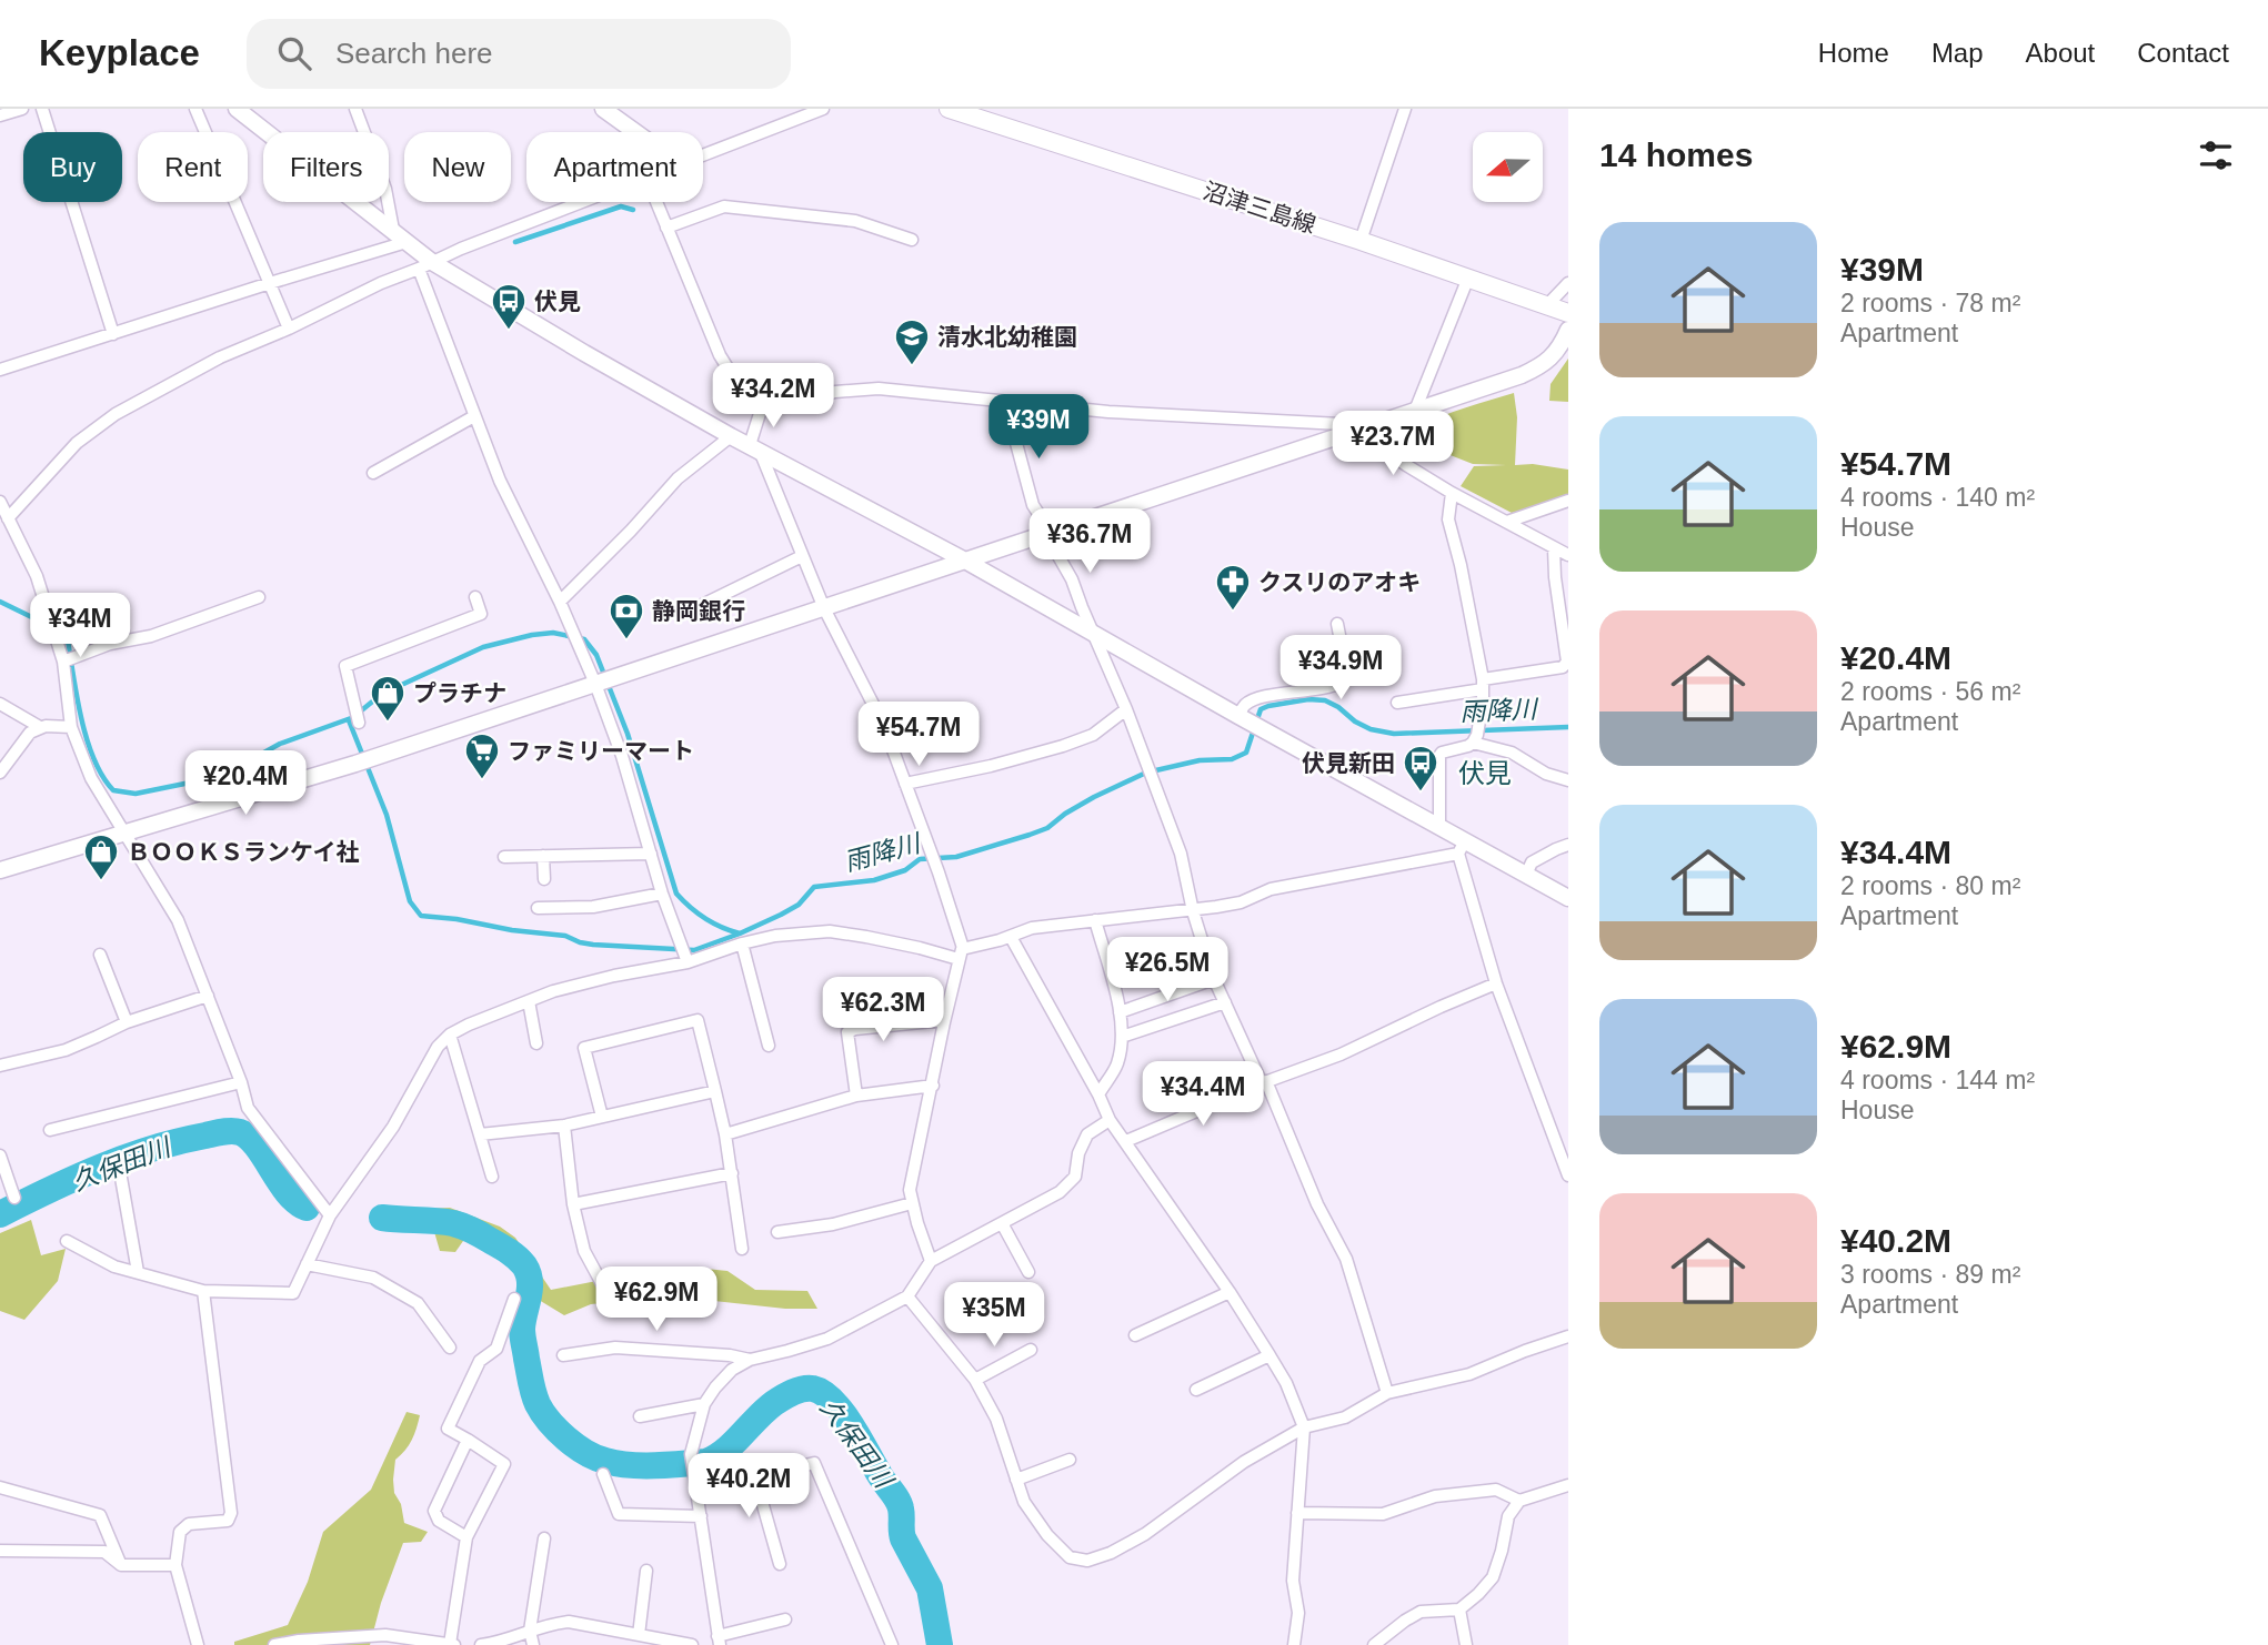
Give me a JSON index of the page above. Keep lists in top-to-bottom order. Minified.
{"streets":{"main road":["沼津三島線"]},"districts":["伏見"],"water":["雨降川","久保田川"],"places":{"bus stop":["伏見","伏見新田"],"school or university":["清水北幼稚園"],"pharmacy":["クスリのアオキ"],"bank":["静岡銀行"],"shop":["プラチナ","ＢＯＯＫＳランケイ社"],"supermarket":["ファミリーマート"]},"north":"left","page":{"header":"Keyplace","search":"Search here","nav":["Home","Map","About","Contact"],"heading":"14 homes","chip":["Buy","Rent","Filters","New","Apartment"],"list":[{"name":"¥39M","note":"2 rooms · 78 m² · Apartment"},{"name":"¥54.7M","note":"4 rooms · 140 m² · House"},{"name":"¥20.4M","note":"2 rooms · 56 m² · Apartment"},{"name":"¥34.4M","note":"2 rooms · 80 m² · Apartment"},{"name":"¥62.9M","note":"4 rooms · 144 m² · House"},{"name":"¥40.2M","note":"3 rooms · 89 m² · Apartment"}],"price":["¥34.2M","¥39M","¥23.7M","¥36.7M","¥34M","¥34.9M","¥54.7M","¥20.4M","¥26.5M","¥62.3M","¥34.4M","¥62.9M","¥35M","¥40.2M"]}}
